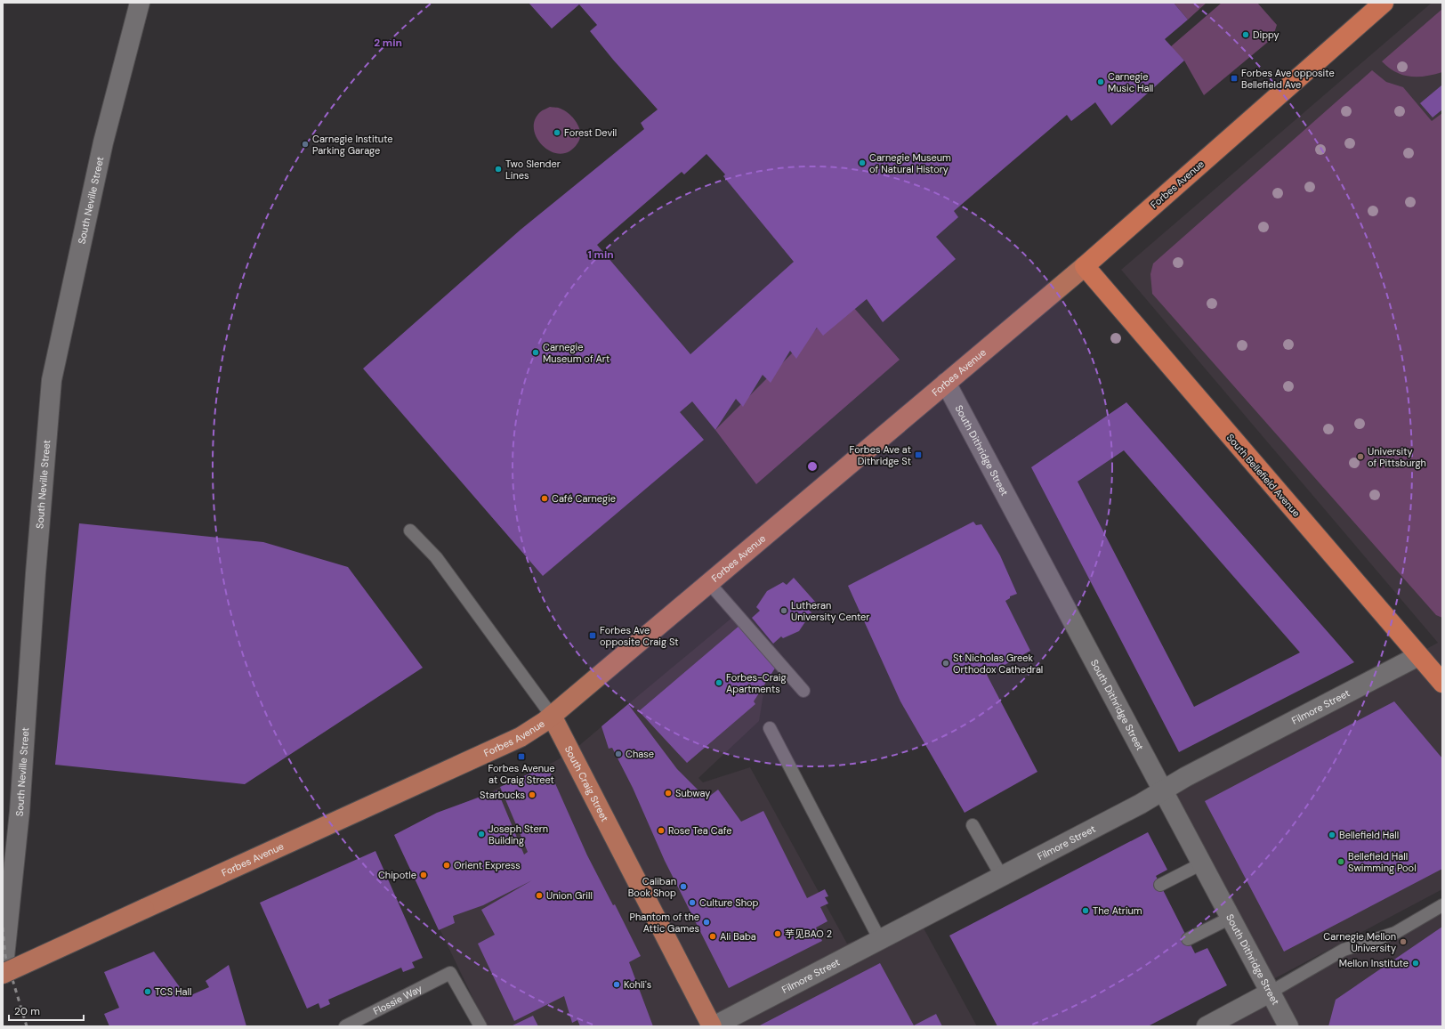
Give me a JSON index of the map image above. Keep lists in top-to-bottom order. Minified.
{"streets":{"highway":["Forbes Avenue","South Bellefield Avenue"],"main road":["South Craig Street"],"street":["South Neville Street","South Dithridge Street","Filmore Street"],"lane":["Flossie Way"]},"crossings":[["Forbes Avenue","South Neville Street"],["Forbes Avenue","South Dithridge Street"],["Forbes Avenue","South Bellefield Avenue"],["Forbes Avenue","South Craig Street"],["South Dithridge Street","Filmore Street"],["South Bellefield Avenue","Filmore Street"],["Filmore Street","South Craig Street"]],"places":{"other":["Dippy","Carnegie Music Hall","Forest Devil","Carnegie Institute Parking Garage","Carnegie Museum of Natural History","Two Slender Lines","Carnegie Museum of Art","University of Pittsburgh","Café Carnegie","Lutheran University Center","St Nicholas Greek Orthodox Cathedral","Forbes-Craig Apartments","Chase","Subway","Starbucks","Rose Tea Cafe","Joseph Stern Building","Bellefield Hall","Bellefield Hall Swimming Pool","Orient Express","Chipotle","Caliban Book Shop","Union Grill","Culture Shop","The Atrium","Phantom of the Attic Games","芋见BAO 2","Ali Baba","Carnegie Mellon University","Mellon Institute","Kohli's","TCS Hall"],"transit":["Forbes Ave opposite Bellefield Ave","Forbes Ave at Dithridge St","Forbes Ave opposite Craig St","Forbes Avenue at Craig Street"]},"scale_bar":"20 m","rings":["2 min","1 min"]}
